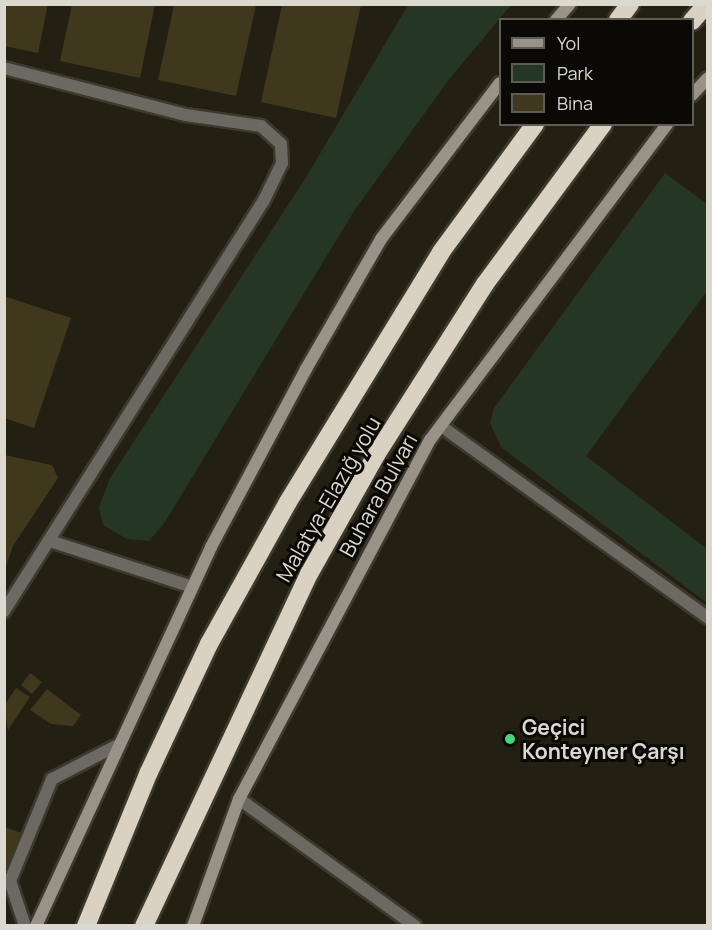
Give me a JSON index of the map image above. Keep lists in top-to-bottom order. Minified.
{"streets":{"highway":["Malatya-Elazığ yolu"],"main road":["Buhara Bulvarı"]},"places":["Geçici Konteyner Çarşı"],"legend":["Yol","Park","Bina"]}
